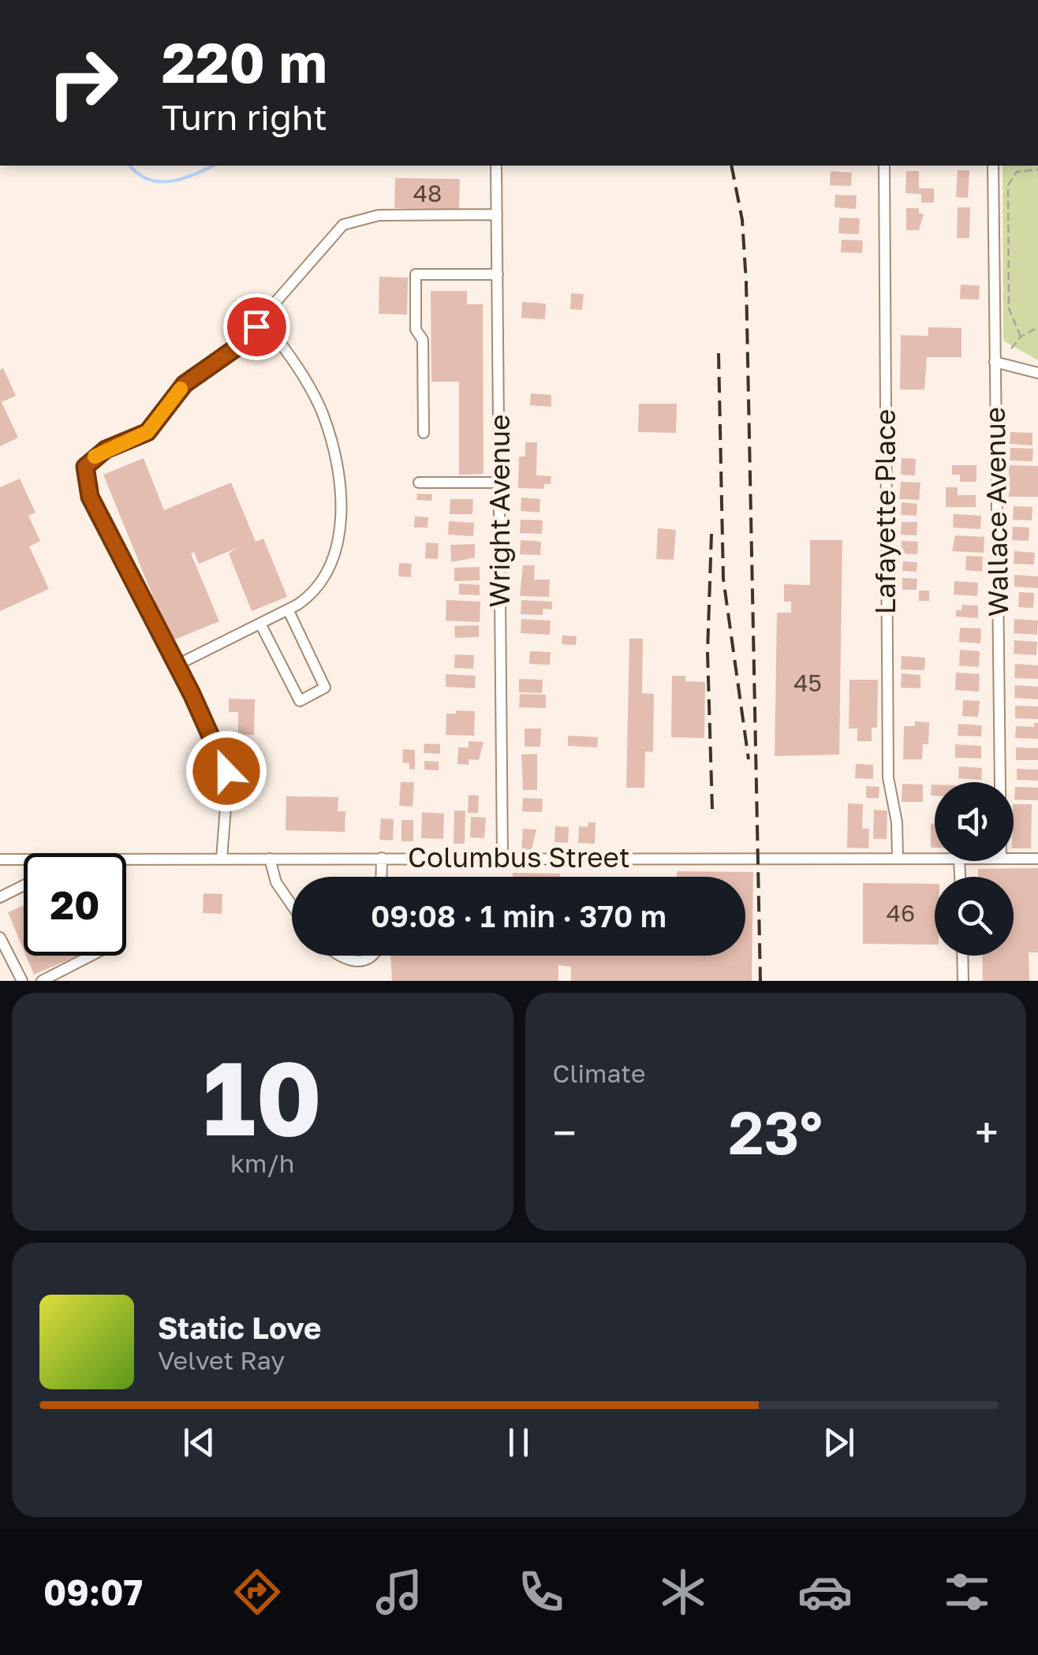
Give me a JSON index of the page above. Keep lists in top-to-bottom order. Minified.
{"streets":{"street":["Wright Avenue","Lafayette Place","Wallace Avenue","Columbus Street"]},"crossings":[["Wright Avenue","Columbus Street"],["Lafayette Place","Columbus Street"]],"house_numbers":["48","45","46"],"page":{"turn":["220 m","Turn right"],"limit":"20","trip":"09:08 · 1 min · 370 m","tile":[["10","km/h"],"Climate"],"heat":["−","23°","+"],"song":["Static Love","Velvet Ray"],"tabs":"09:07"}}
